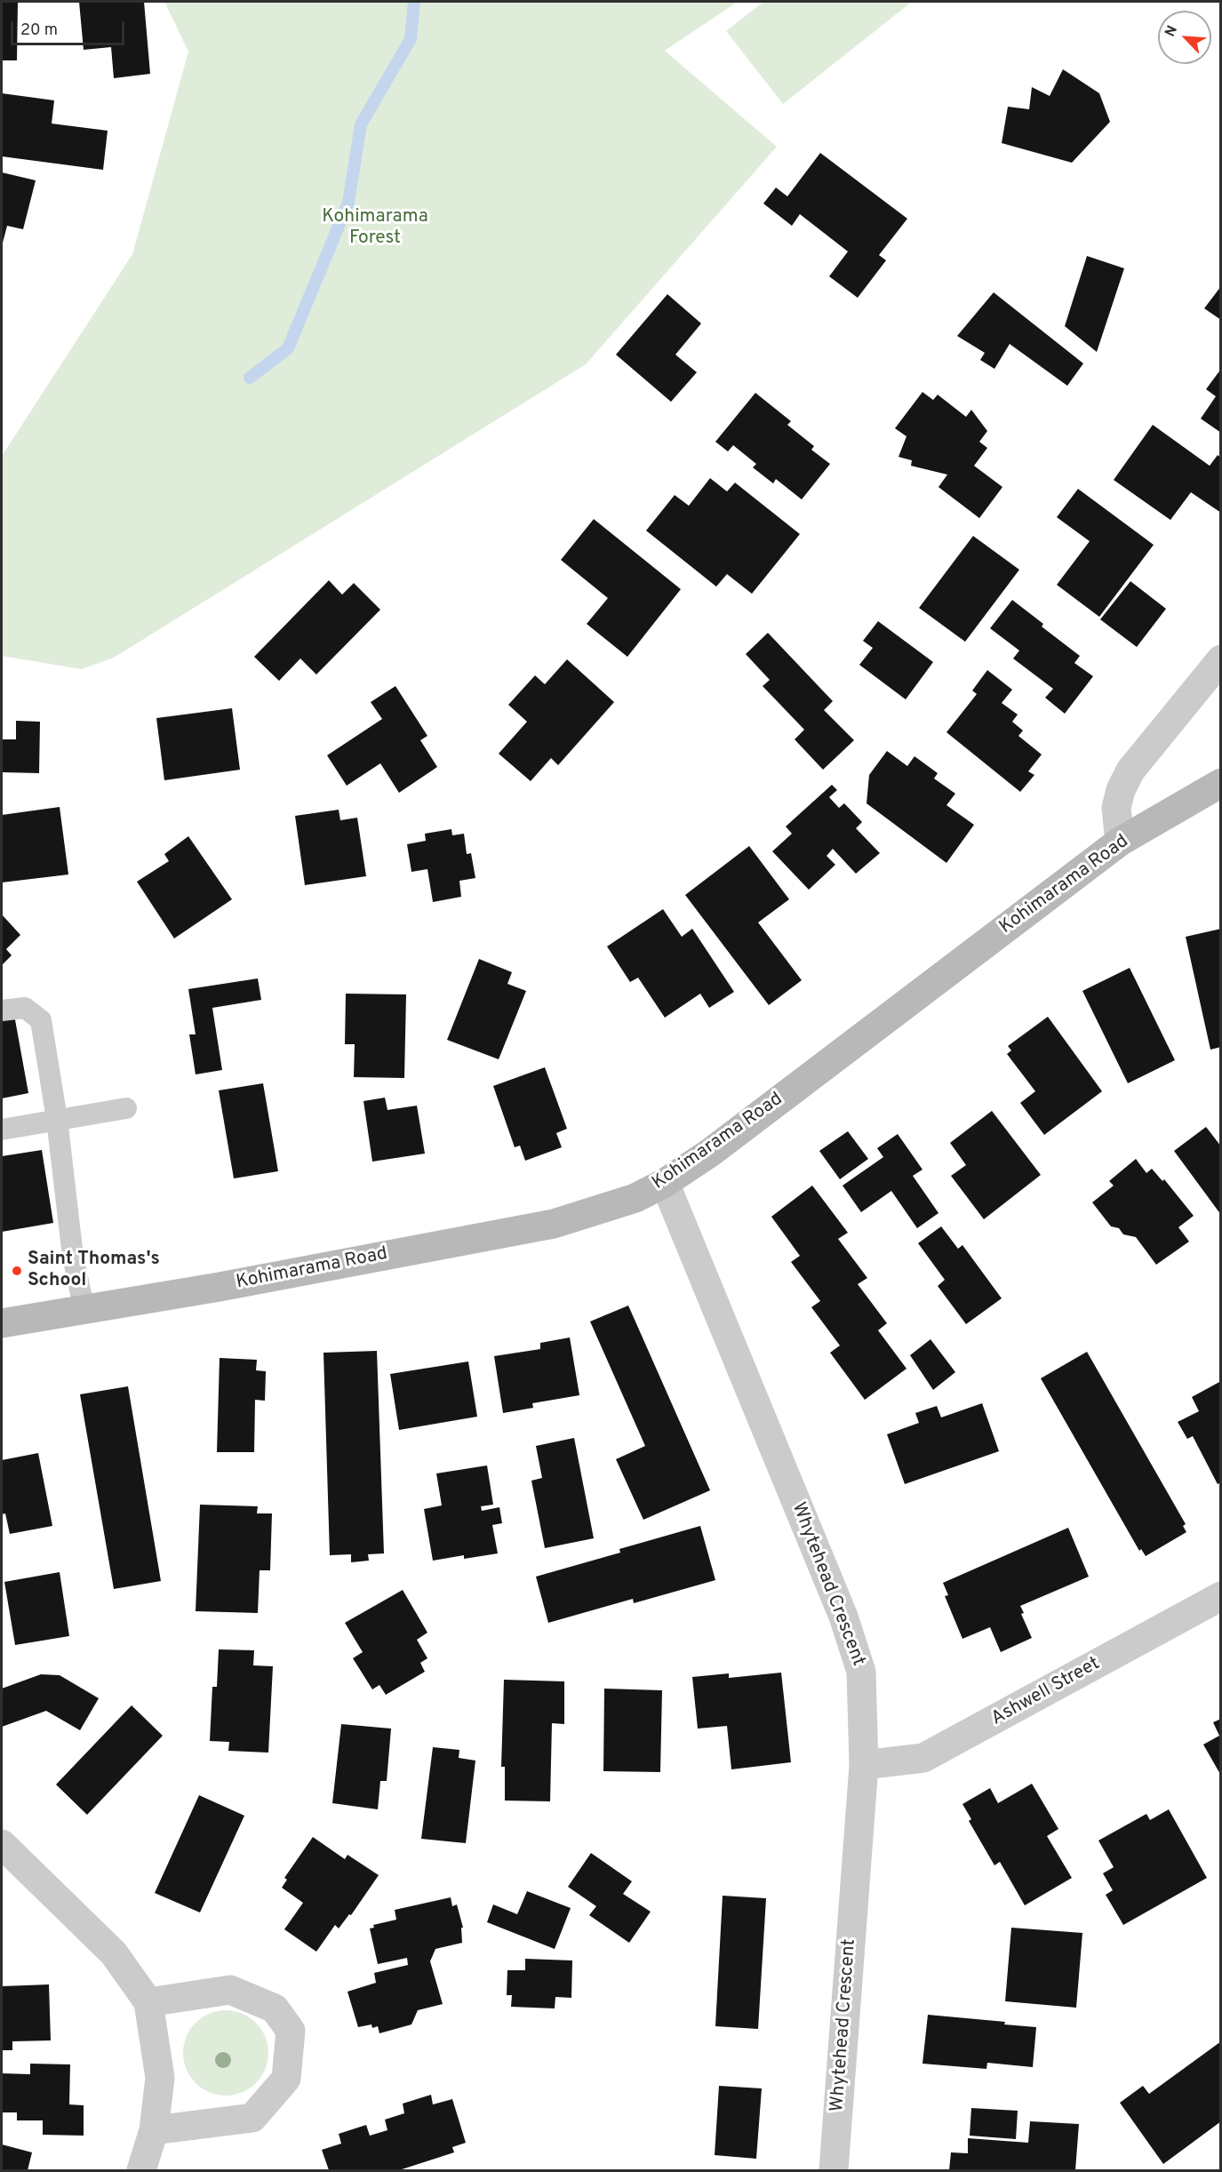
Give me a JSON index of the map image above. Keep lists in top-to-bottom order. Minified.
{"streets":{"main road":["Kohimarama Road"],"street":["Whytehead Crescent","Ashwell Street"]},"crossings":[["Kohimarama Road","Whytehead Crescent"],["Whytehead Crescent","Ashwell Street"]],"parks":["Kohimarama Forest"],"places":["Saint Thomas's School"],"scale_bar":"20 m","north":"top left"}
